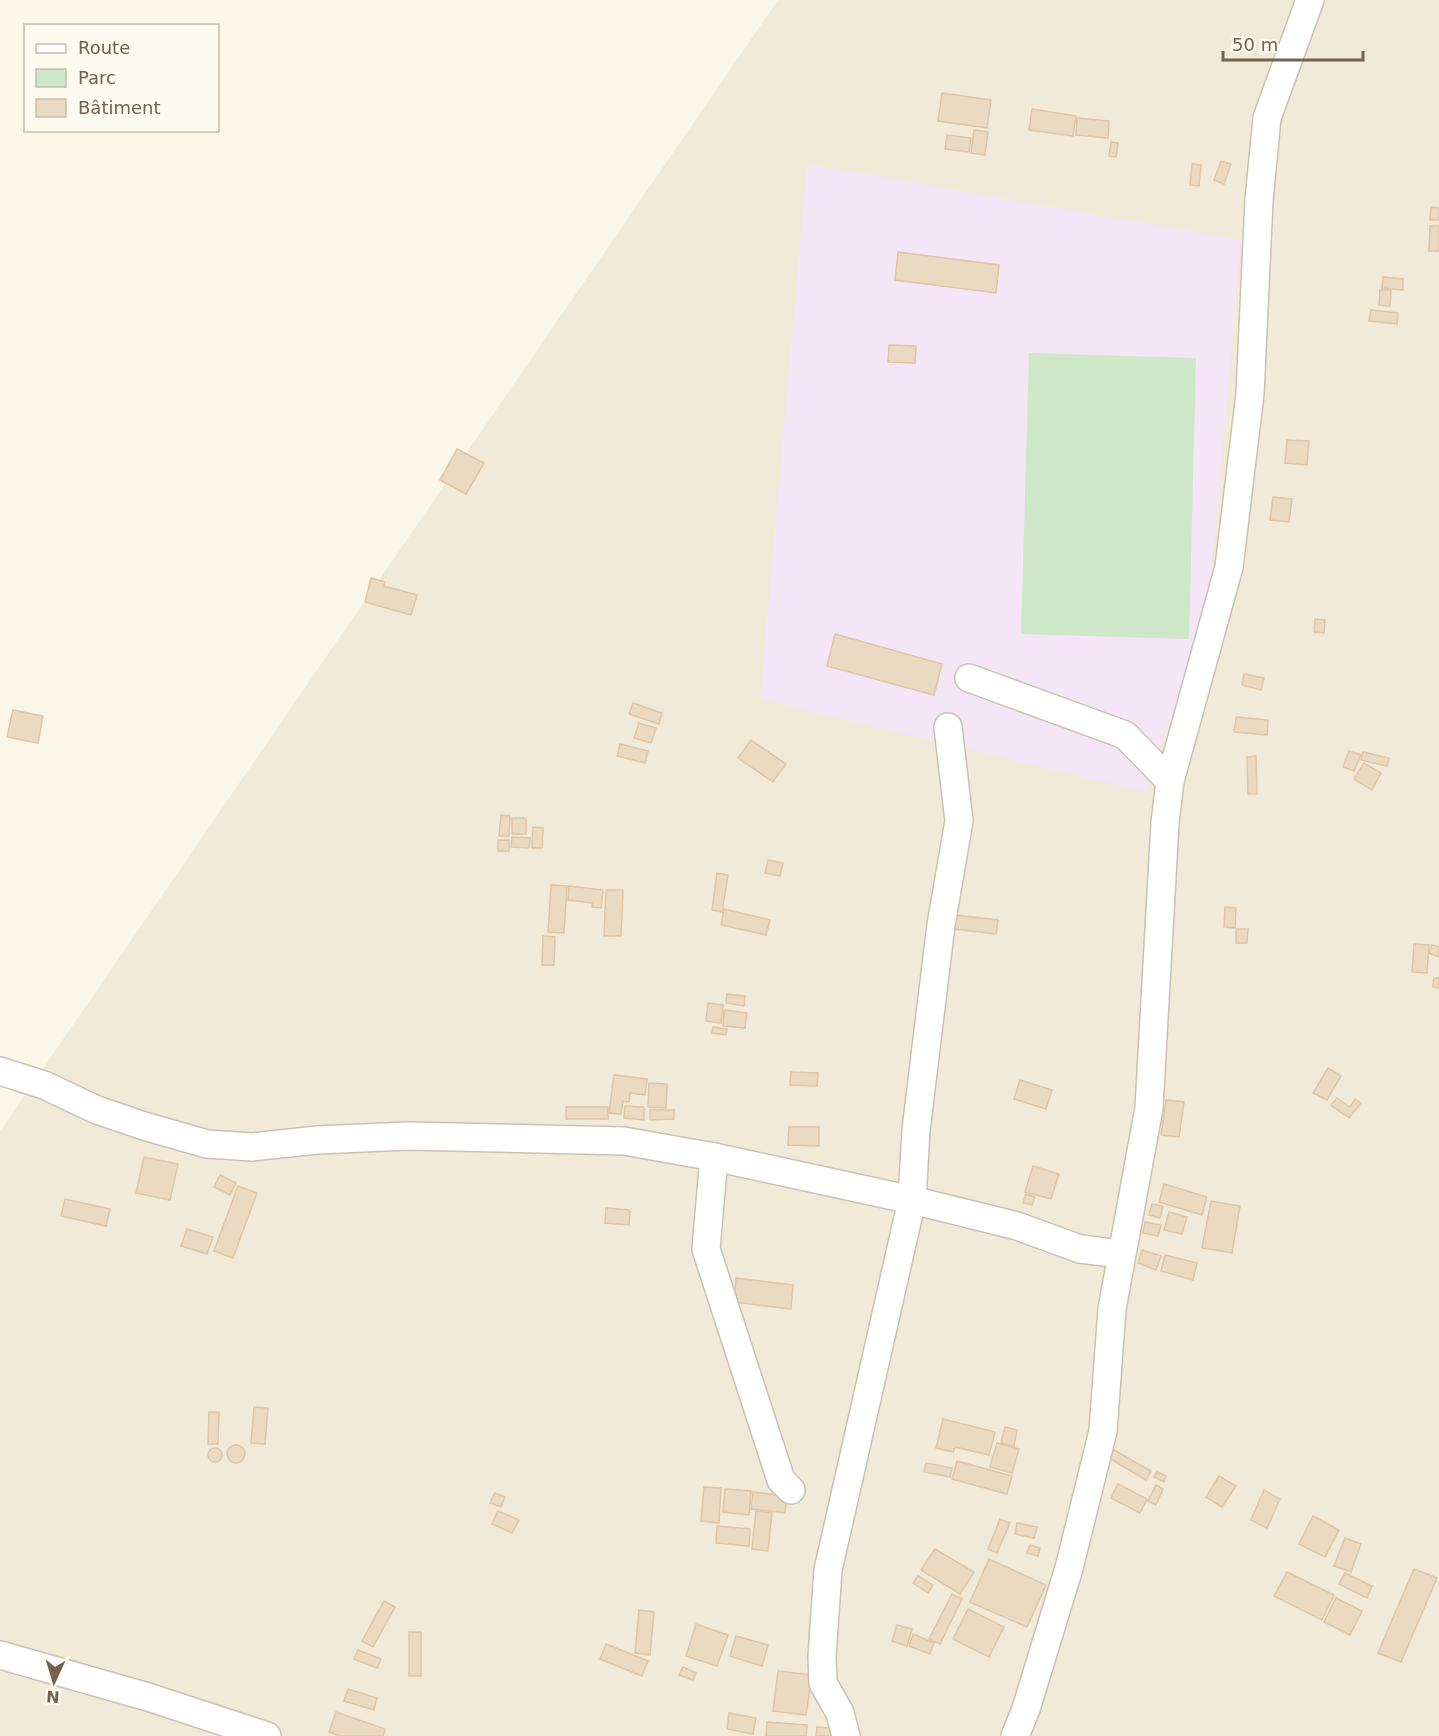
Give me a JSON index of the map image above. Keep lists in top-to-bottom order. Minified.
{"legend":["Route","Parc","Bâtiment"],"scale_bar":"50 m","north":"bottom"}
